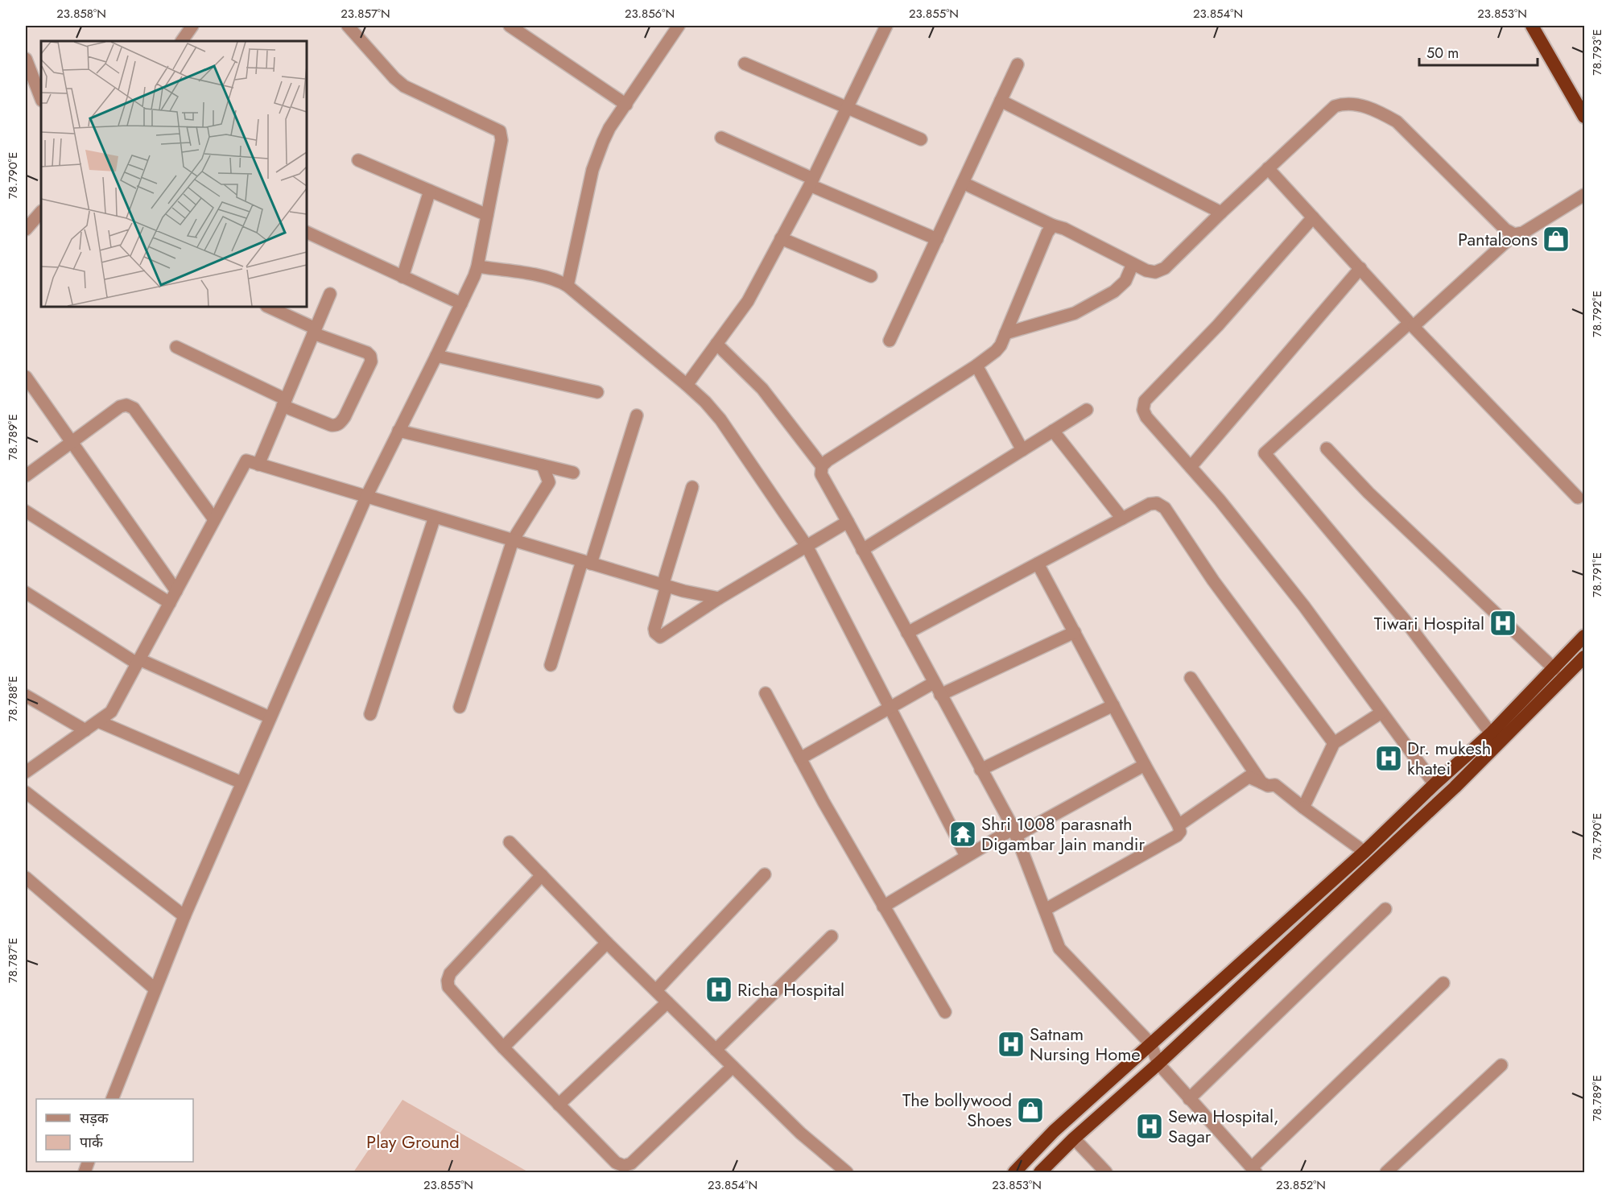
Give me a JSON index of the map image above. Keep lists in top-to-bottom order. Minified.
{"parks":["Play Ground"],"places":{"shop":["Pantaloons","The bollywood Shoes"],"hospital":["Tiwari Hospital","Dr. mukesh khatei","Richa Hospital","Satnam Nursing Home","Sewa Hospital, Sagar"],"temple":["Shri 1008 parasnath Digambar Jain mandir"]},"legend":["सड़क","पार्क"],"scale_bar":"50 m","coordinates":["23.858°N","23.857°N","23.856°N","23.855°N","23.854°N","23.853°N","78.793°E","78.790°E","78.792°E","78.789°E","78.791°E","78.788°E","78.787°E","23.852°N"]}
